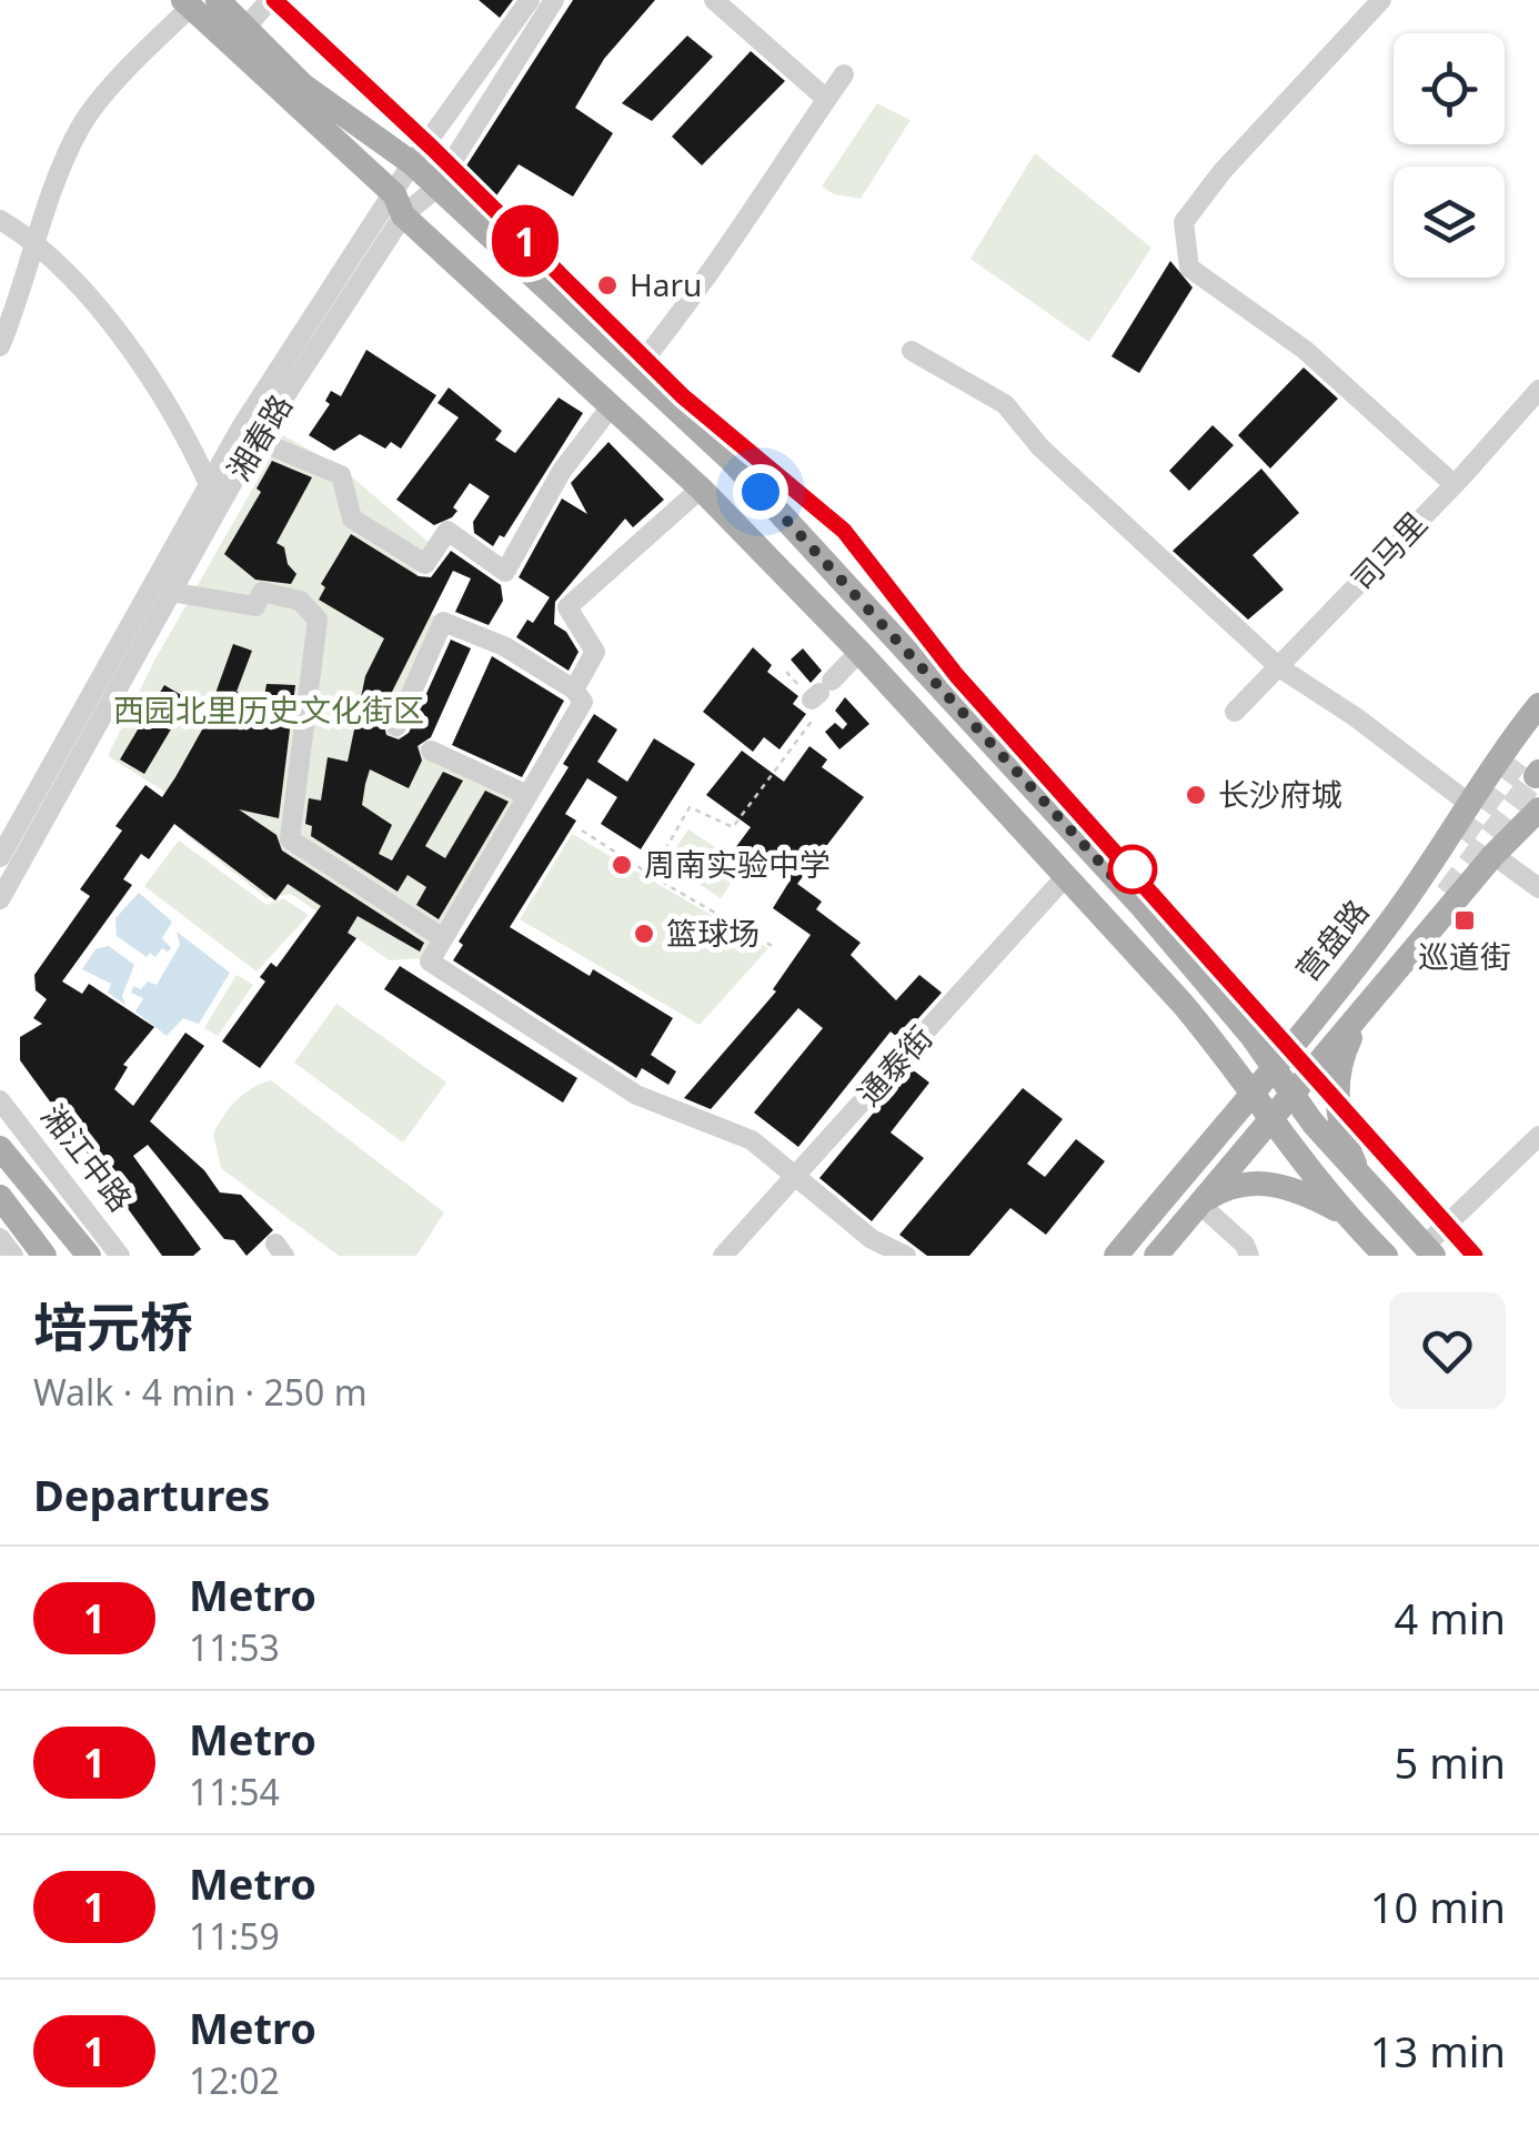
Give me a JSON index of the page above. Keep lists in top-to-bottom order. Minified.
{"streets":{"main road":["营盘路","湘江中路"],"street":["湘春路","司马里","通泰街"]},"parks":["西园北里历史文化街区"],"places":{"other":["Haru","长沙府城","周南实验中学","篮球场"],"transit":["巡道街"]},"lines":["metro line 1"],"page":{"on_map":"1","heading":[["培元桥","Walk · 4 min · 250 m"],"Departures"],"list":[{"mark":"1","name":"Metro","note":"11:53","value":"4 min"},{"mark":"1","name":"Metro","note":"11:54","value":"5 min"},{"mark":"1","name":"Metro","note":"11:59","value":"10 min"},{"mark":"1","name":"Metro","note":"12:02","value":"13 min"}]}}
